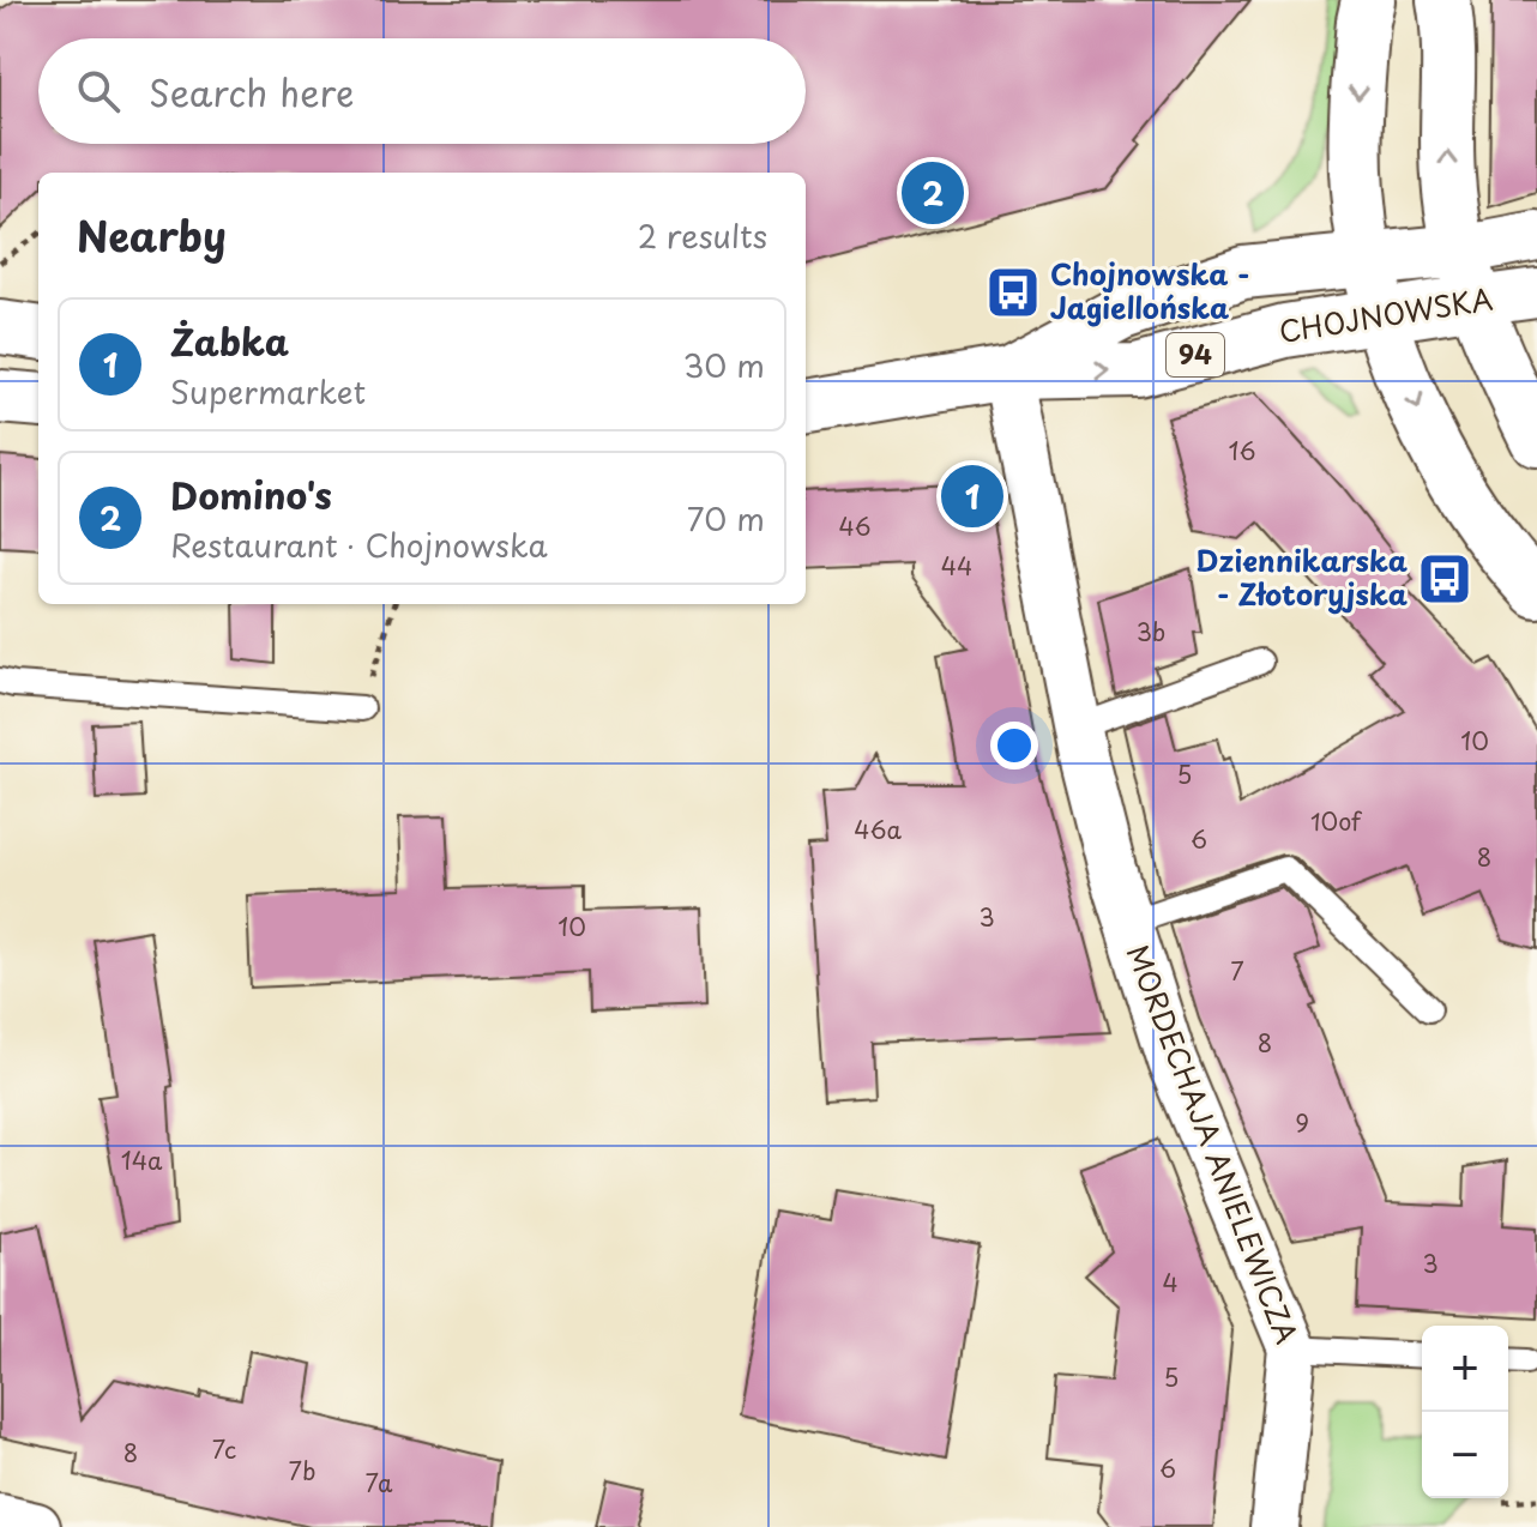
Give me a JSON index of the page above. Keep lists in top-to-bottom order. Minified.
{"streets":{"main road":["CHOJNOWSKA","94"],"street":["MORDECHAJA ANIELEWICZA"]},"crossings":[["CHOJNOWSKA","MORDECHAJA ANIELEWICZA"]],"places":{"bus stop":["Chojnowska - Jagiellońska","Dziennikarska - Złotoryjska"]},"house_numbers":["16","46","44","3b","10","5","10of","46a","6","8","3","10","7","8","9","14a","3","4","5","7c","8","6","7b","7a"],"page":{"search":"Search here","pins":["2","1"],"heading":["Nearby","2 results"],"list":[{"mark":"1","name":"Żabka","note":"Supermarket","value":"30 m"},{"mark":"2","name":"Domino's","note":"Restaurant · Chojnowska","value":"70 m"}],"map_buttons":["+","−"]}}
